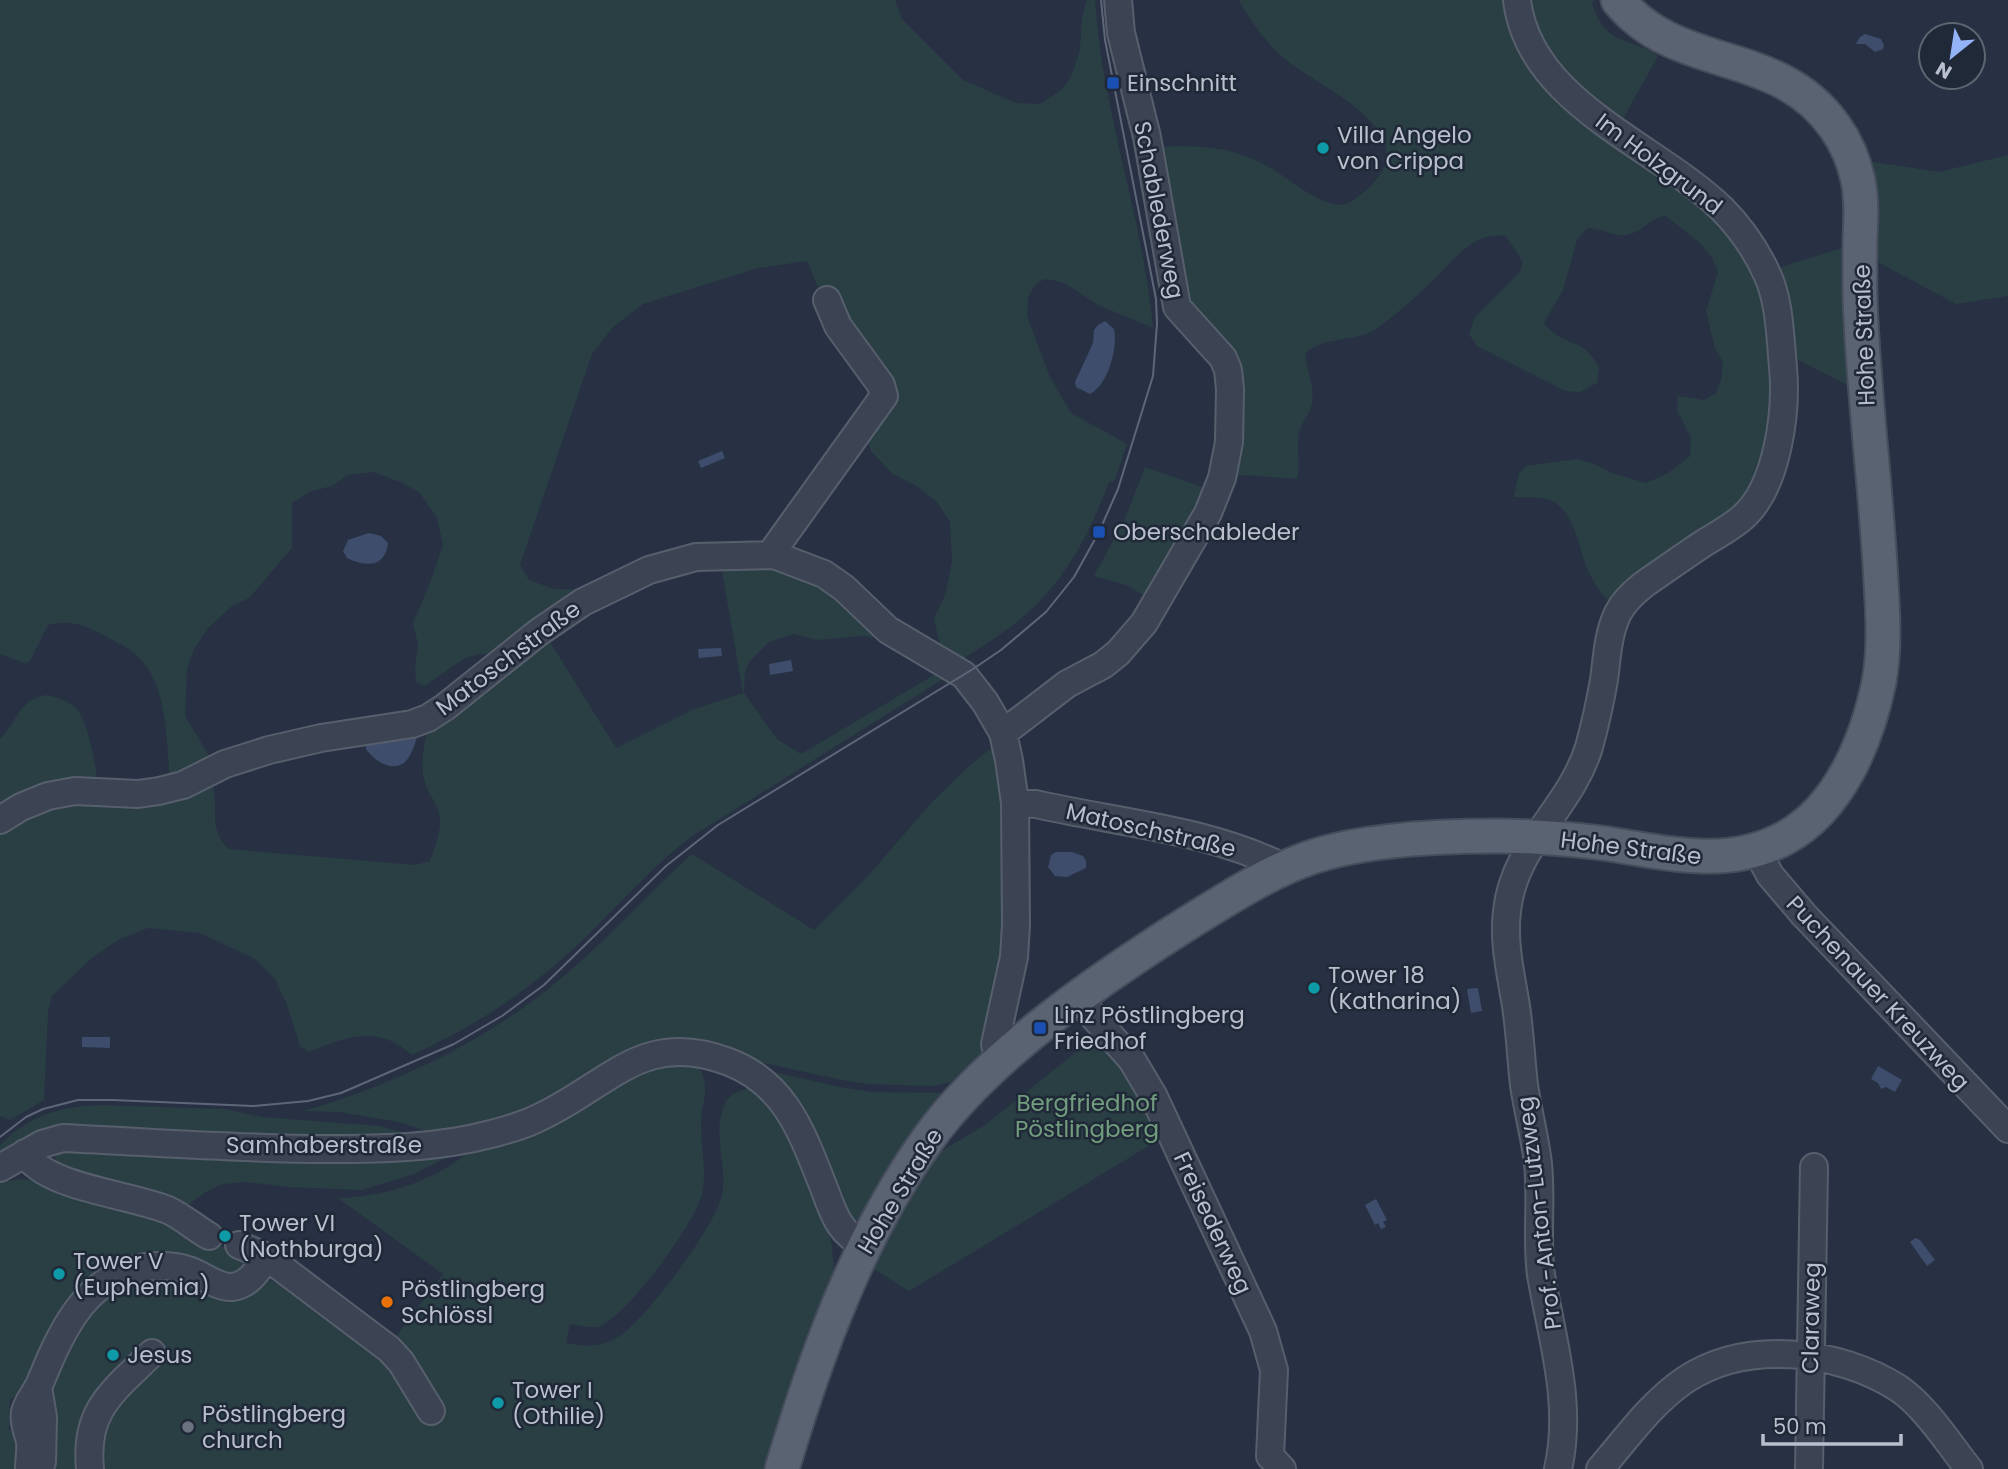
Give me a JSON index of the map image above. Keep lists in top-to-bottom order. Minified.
{"streets":{"main road":["Hohe Straße"],"street":["Im Holzgrund","Schablederweg","Matoschstraße","Puchenauer Kreuzweg","Samhaberstraße","Prof.-Anton-Lutzweg","Freisederweg","Claraweg"]},"crossings":[["Im Holzgrund","Hohe Straße"],["Im Holzgrund","Prof.-Anton-Lutzweg"],["Schablederweg","Matoschstraße"],["Hohe Straße","Matoschstraße"],["Hohe Straße","Puchenauer Kreuzweg"],["Hohe Straße","Samhaberstraße"],["Hohe Straße","Prof.-Anton-Lutzweg"],["Hohe Straße","Freisederweg"]],"parks":["Bergfriedhof Pöstlingberg"],"places":{"transit":["Einschnitt","Oberschableder","Linz Pöstlingberg Friedhof"],"other":["Villa Angelo von Crippa","Tower 18 (Katharina)","Tower VI (Nothburga)","Tower V (Euphemia)","Pöstlingberg Schlössl","Jesus","Tower I (Othilie)","Pöstlingberg church"]},"scale_bar":"50 m","north":"bottom left"}
